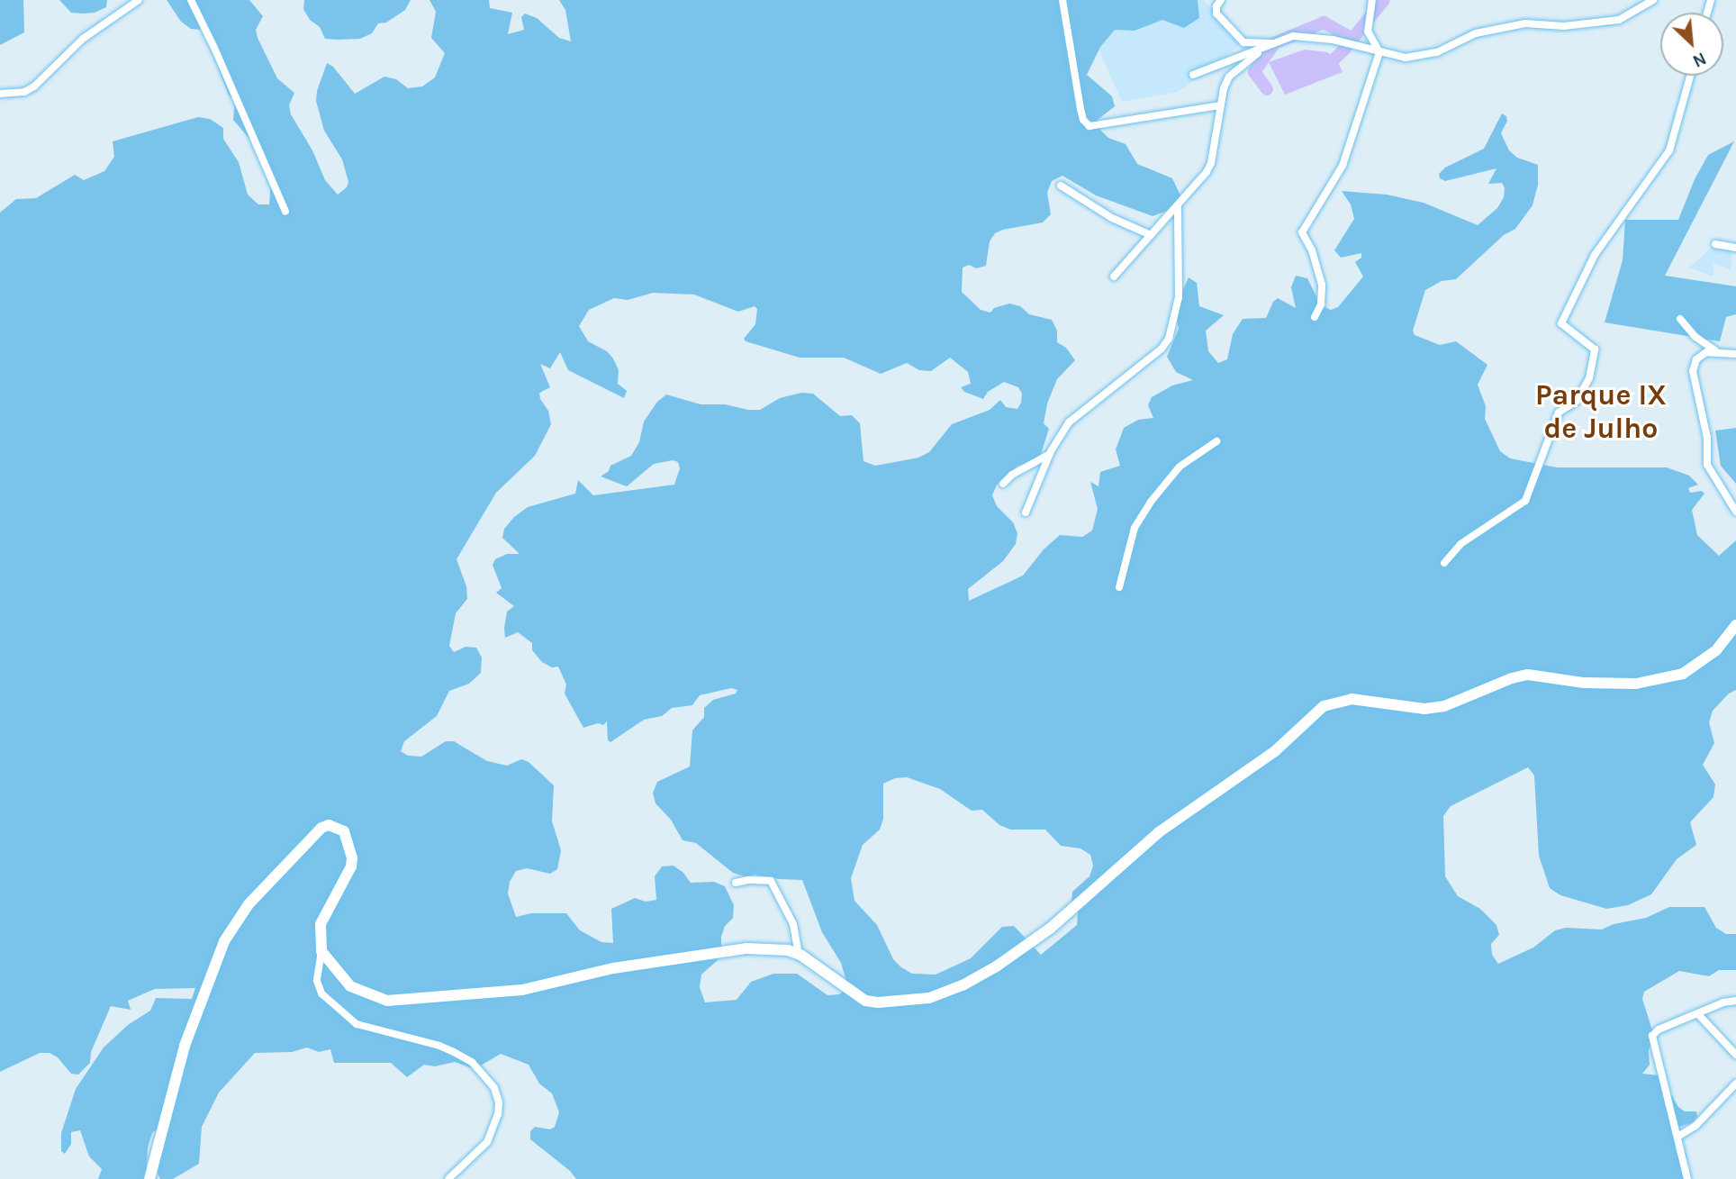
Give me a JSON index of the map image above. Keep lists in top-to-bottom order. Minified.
{"districts":["Parque IX de Julho"],"north":"bottom right"}
